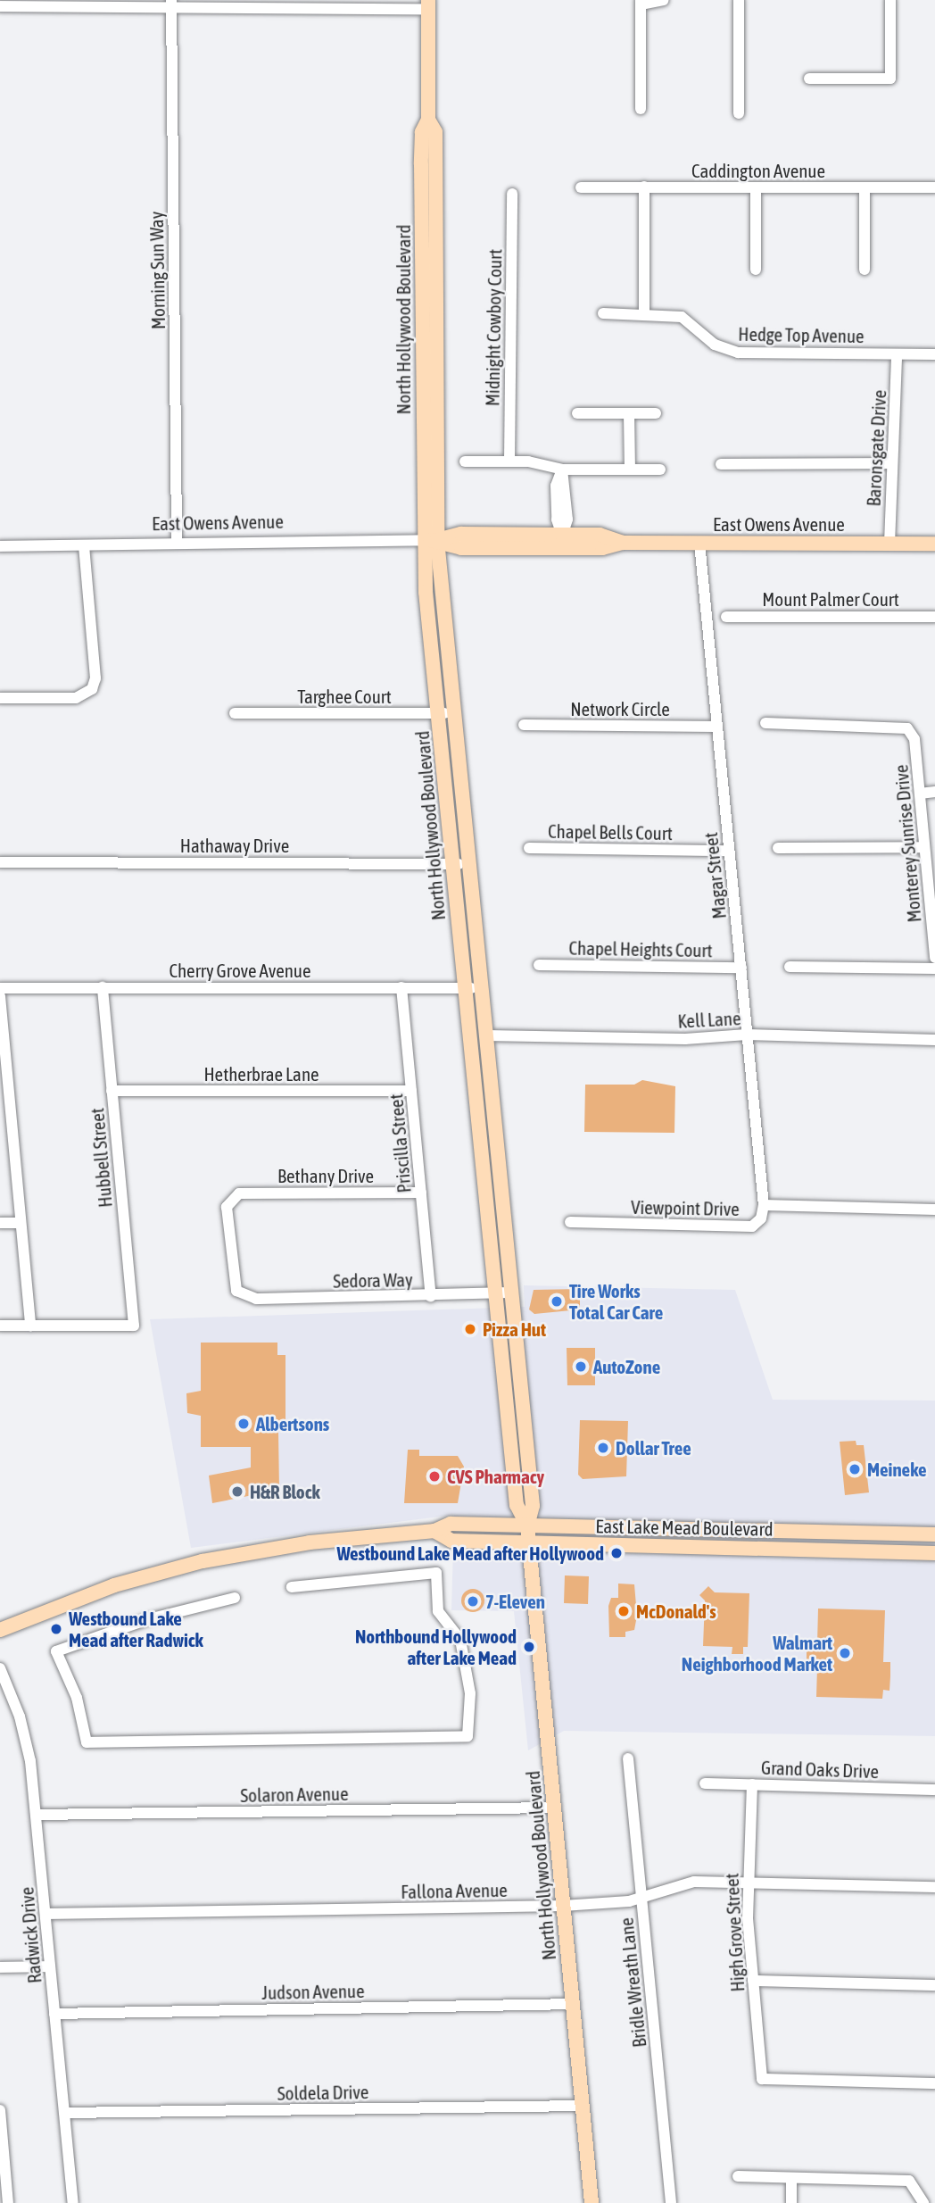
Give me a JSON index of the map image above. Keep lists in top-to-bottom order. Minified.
{"streets":{"main road":["North Hollywood Boulevard","East Owens Avenue","East Lake Mead Boulevard"],"street":["Caddington Avenue","Morning Sun Way","Midnight Cowboy Court","Hedge Top Avenue","Baronsgate Drive","Mount Palmer Court","Targhee Court","Network Circle","Chapel Bells Court","Monterey Sunrise Drive","Hathaway Drive","Magar Street","Chapel Heights Court","Cherry Grove Avenue","Kell Lane","Hetherbrae Lane","Priscilla Street","Hubbell Street","Bethany Drive","Viewpoint Drive","Sedora Way","Grand Oaks Drive","Solaron Avenue","Fallona Avenue","High Grove Street","Radwick Drive","Bridle Wreath Lane","Judson Avenue","Soldela Drive"]},"crossings":[["Morning Sun Way","East Owens Avenue"],["North Hollywood Boulevard","East Owens Avenue"],["North Hollywood Boulevard","Targhee Court"],["North Hollywood Boulevard","Hathaway Drive"],["North Hollywood Boulevard","Cherry Grove Avenue"],["North Hollywood Boulevard","Kell Lane"],["North Hollywood Boulevard","Sedora Way"],["North Hollywood Boulevard","East Lake Mead Boulevard"],["North Hollywood Boulevard","Solaron Avenue"],["North Hollywood Boulevard","Fallona Avenue"],["North Hollywood Boulevard","Judson Avenue"],["North Hollywood Boulevard","Soldela Drive"],["Hedge Top Avenue","Baronsgate Drive"],["Baronsgate Drive","East Owens Avenue"],["East Owens Avenue","Magar Street"],["Network Circle","Magar Street"],["Chapel Bells Court","Magar Street"],["Magar Street","Chapel Heights Court"],["Magar Street","Kell Lane"],["Magar Street","Viewpoint Drive"],["Cherry Grove Avenue","Priscilla Street"],["Cherry Grove Avenue","Hubbell Street"],["Hetherbrae Lane","Priscilla Street"],["Hetherbrae Lane","Hubbell Street"],["Priscilla Street","Bethany Drive"],["Priscilla Street","Sedora Way"],["Bethany Drive","Sedora Way"],["Grand Oaks Drive","High Grove Street"],["Solaron Avenue","Radwick Drive"],["Fallona Avenue","High Grove Street"],["Fallona Avenue","Radwick Drive"],["Fallona Avenue","Bridle Wreath Lane"],["Radwick Drive","Judson Avenue"],["Radwick Drive","Soldela Drive"]],"places":["Tire Works Total Car Care","Pizza Hut","AutoZone","Albertsons","Dollar Tree","Meineke","CVS Pharmacy","H&R Block","Westbound Lake Mead after Hollywood","7-Eleven","McDonald's","Westbound Lake Mead after Radwick","Northbound Hollywood after Lake Mead","Walmart Neighborhood Market"]}
